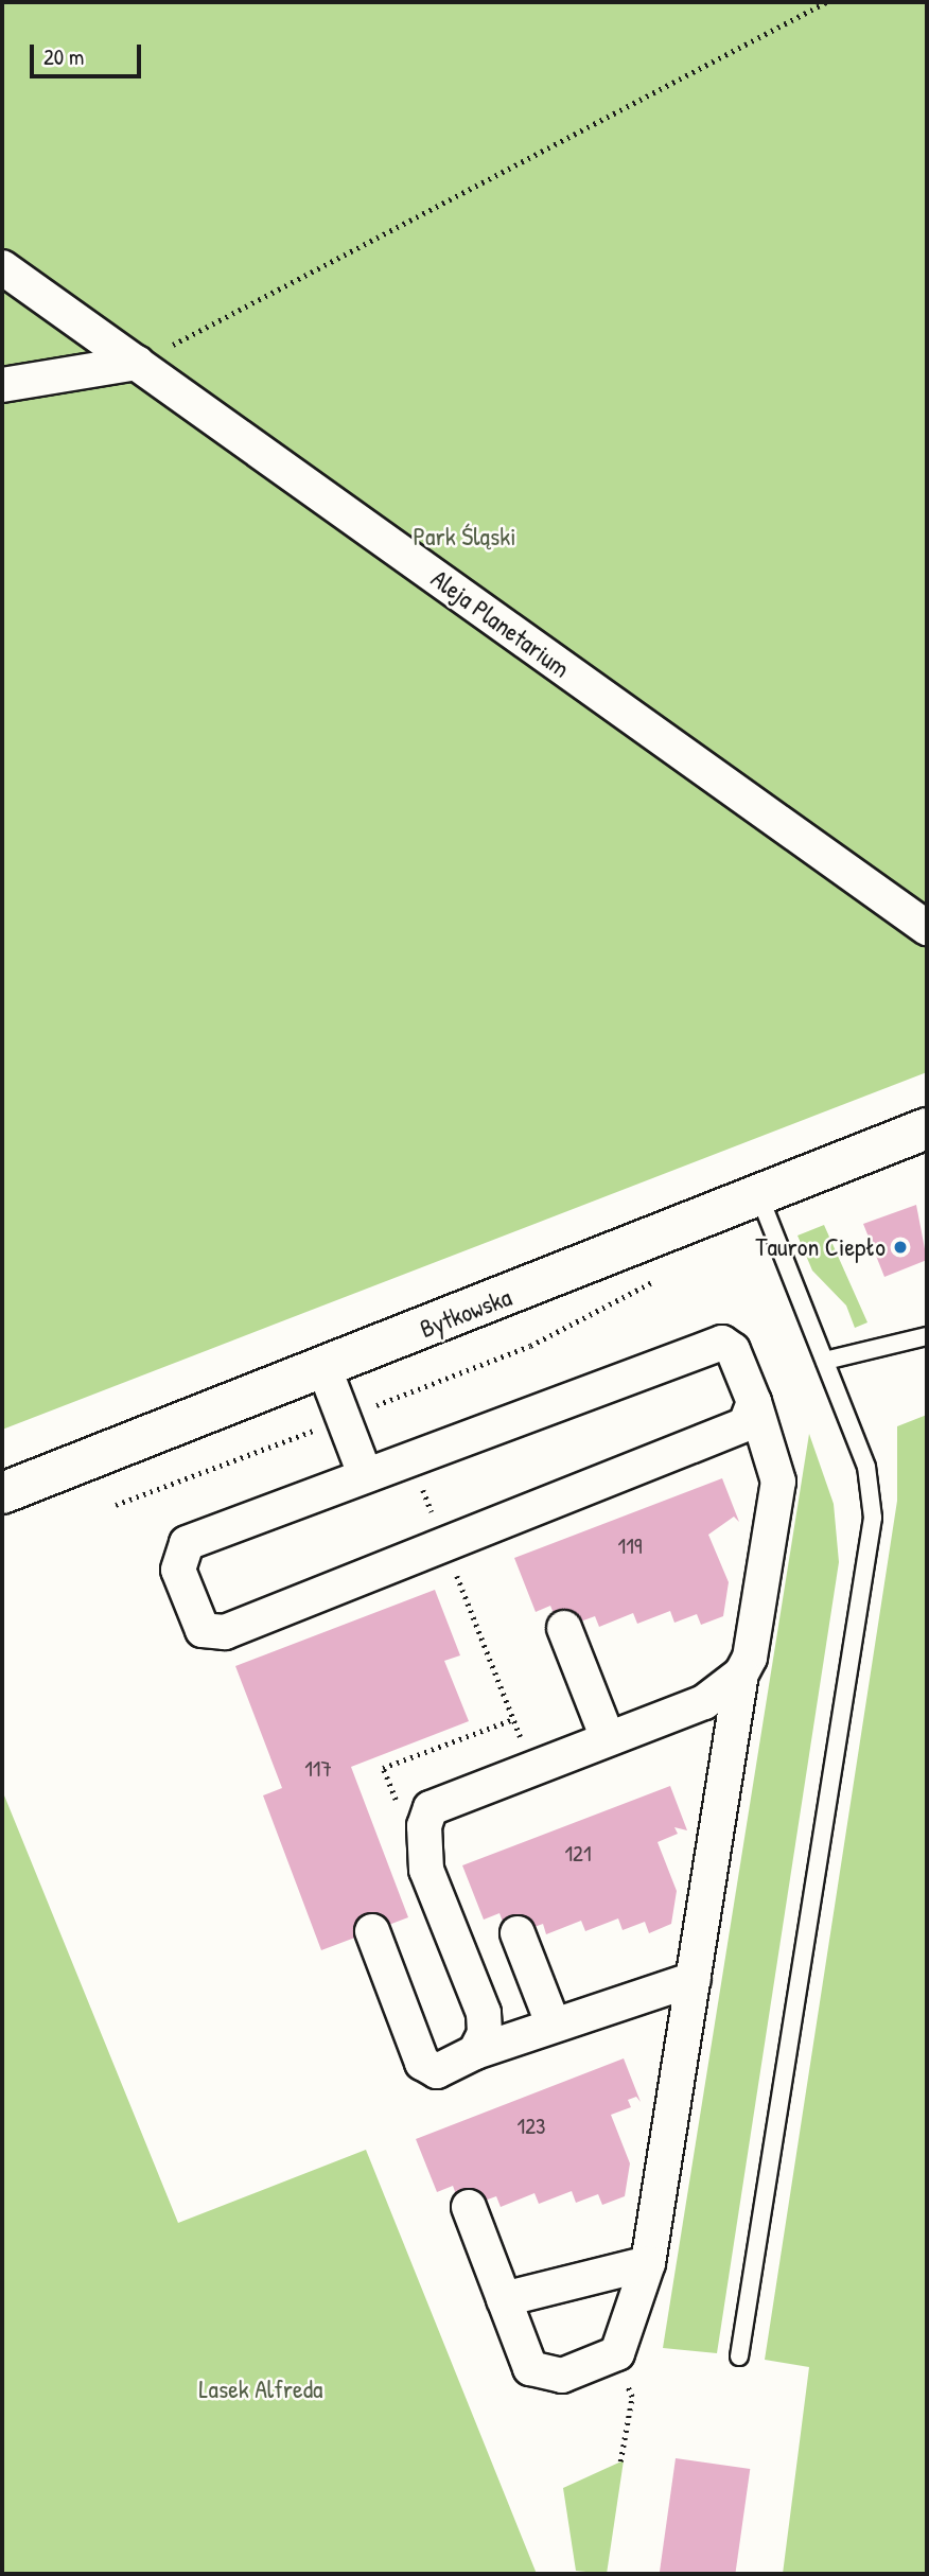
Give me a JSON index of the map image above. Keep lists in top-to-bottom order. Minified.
{"streets":{"street":["Aleja Planetarium","Bytkowska"]},"parks":["Park Śląski","Lasek Alfreda"],"places":["Tauron Ciepło"],"house_numbers":["119","117","121","123"],"scale_bar":"20 m"}
